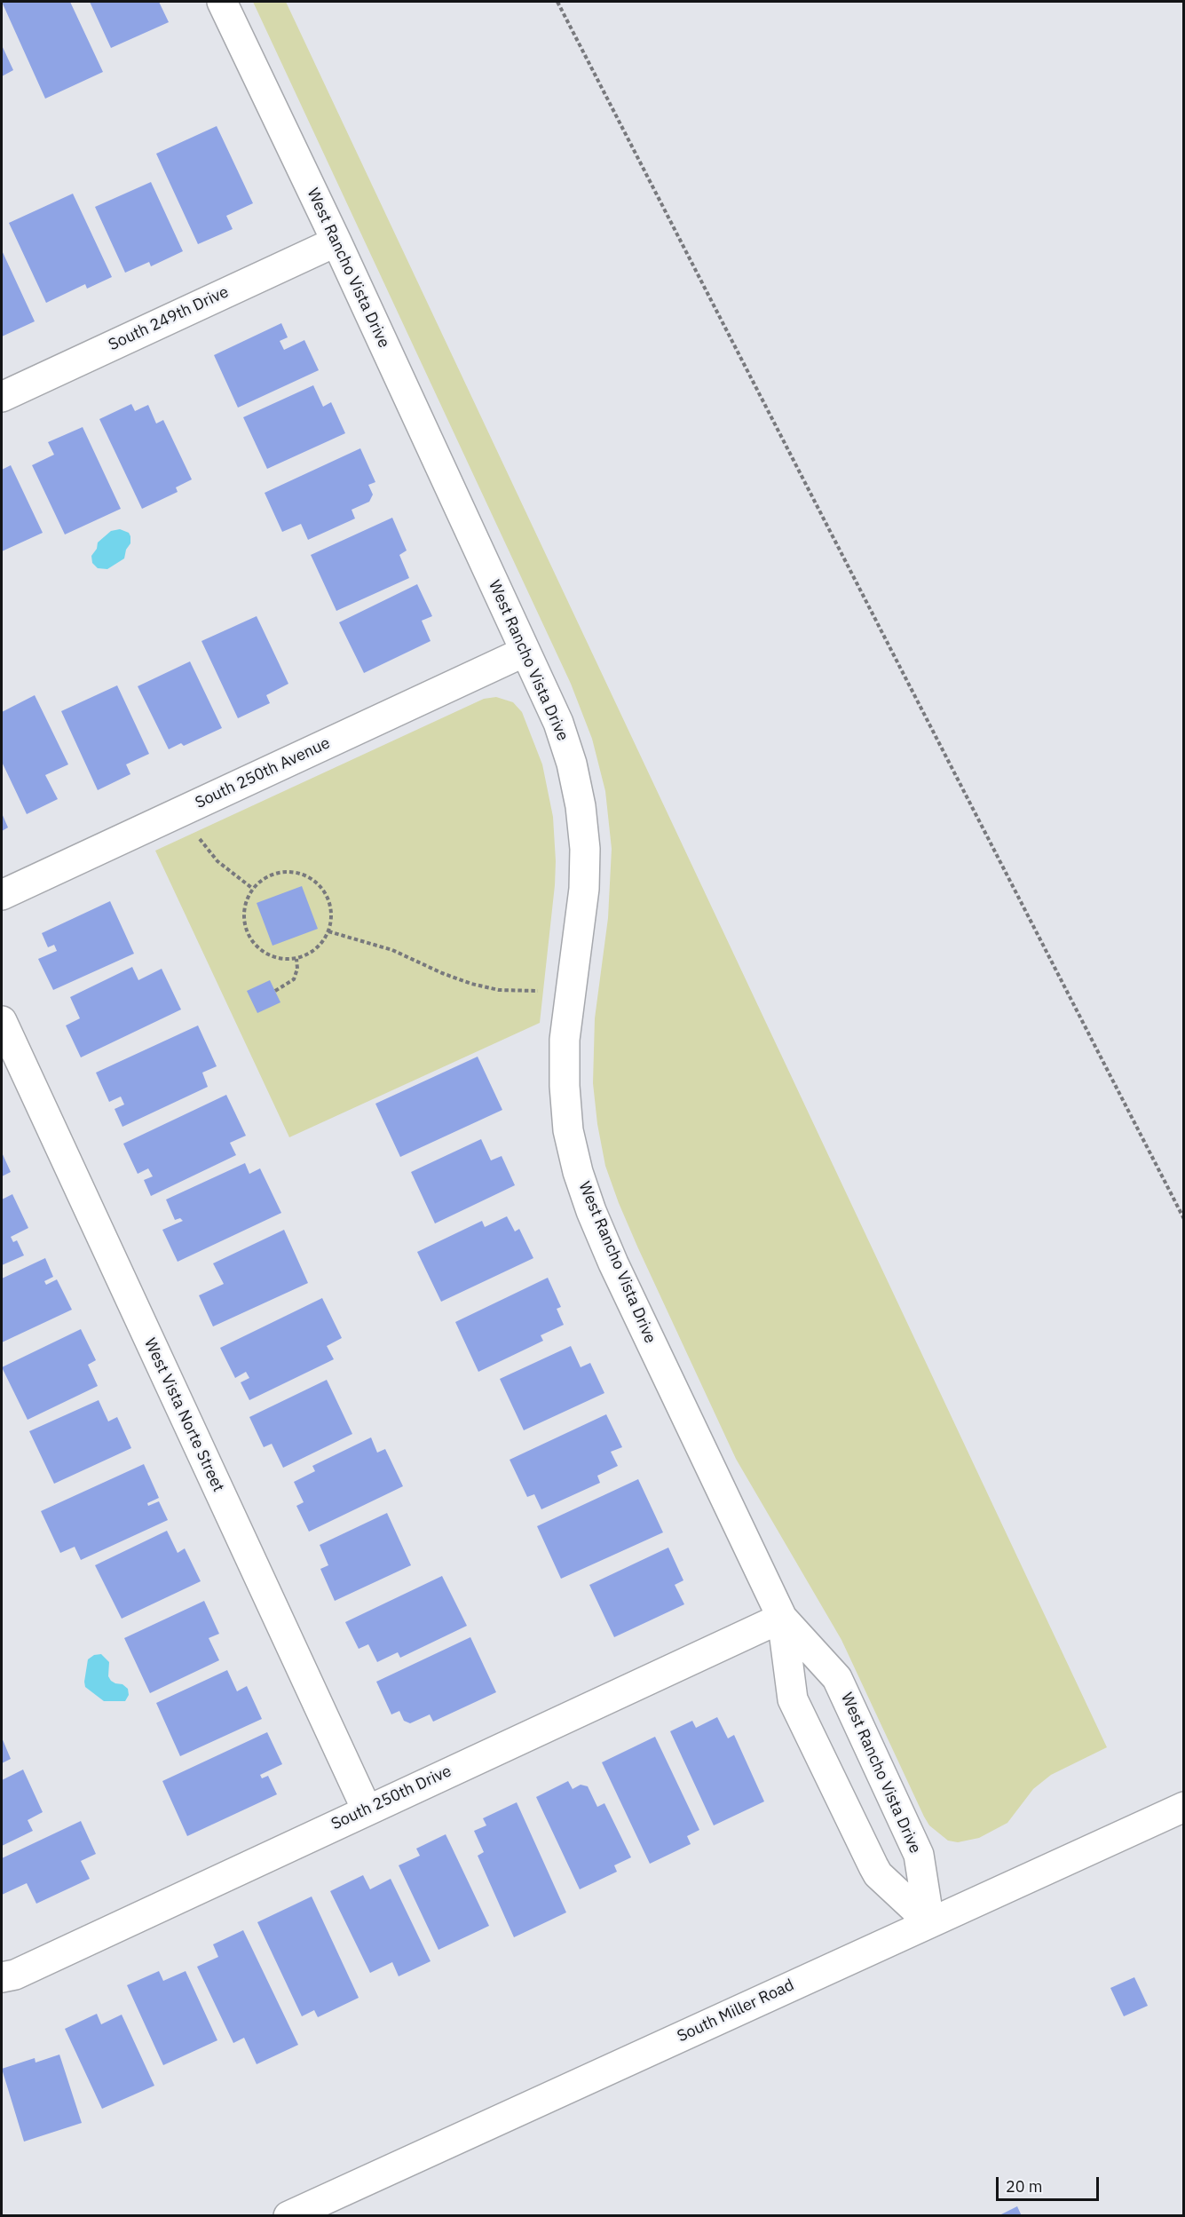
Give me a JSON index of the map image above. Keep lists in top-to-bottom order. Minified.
{"streets":{"street":["West Rancho Vista Drive","South 249th Drive","South 250th Avenue","West Vista Norte Street","South 250th Drive","South Miller Road"]},"crossings":[["West Rancho Vista Drive","South 249th Drive"],["West Rancho Vista Drive","South 250th Avenue"],["West Rancho Vista Drive","South 250th Drive"],["West Rancho Vista Drive","South Miller Road"],["West Vista Norte Street","South 250th Drive"]],"scale_bar":"20 m"}
